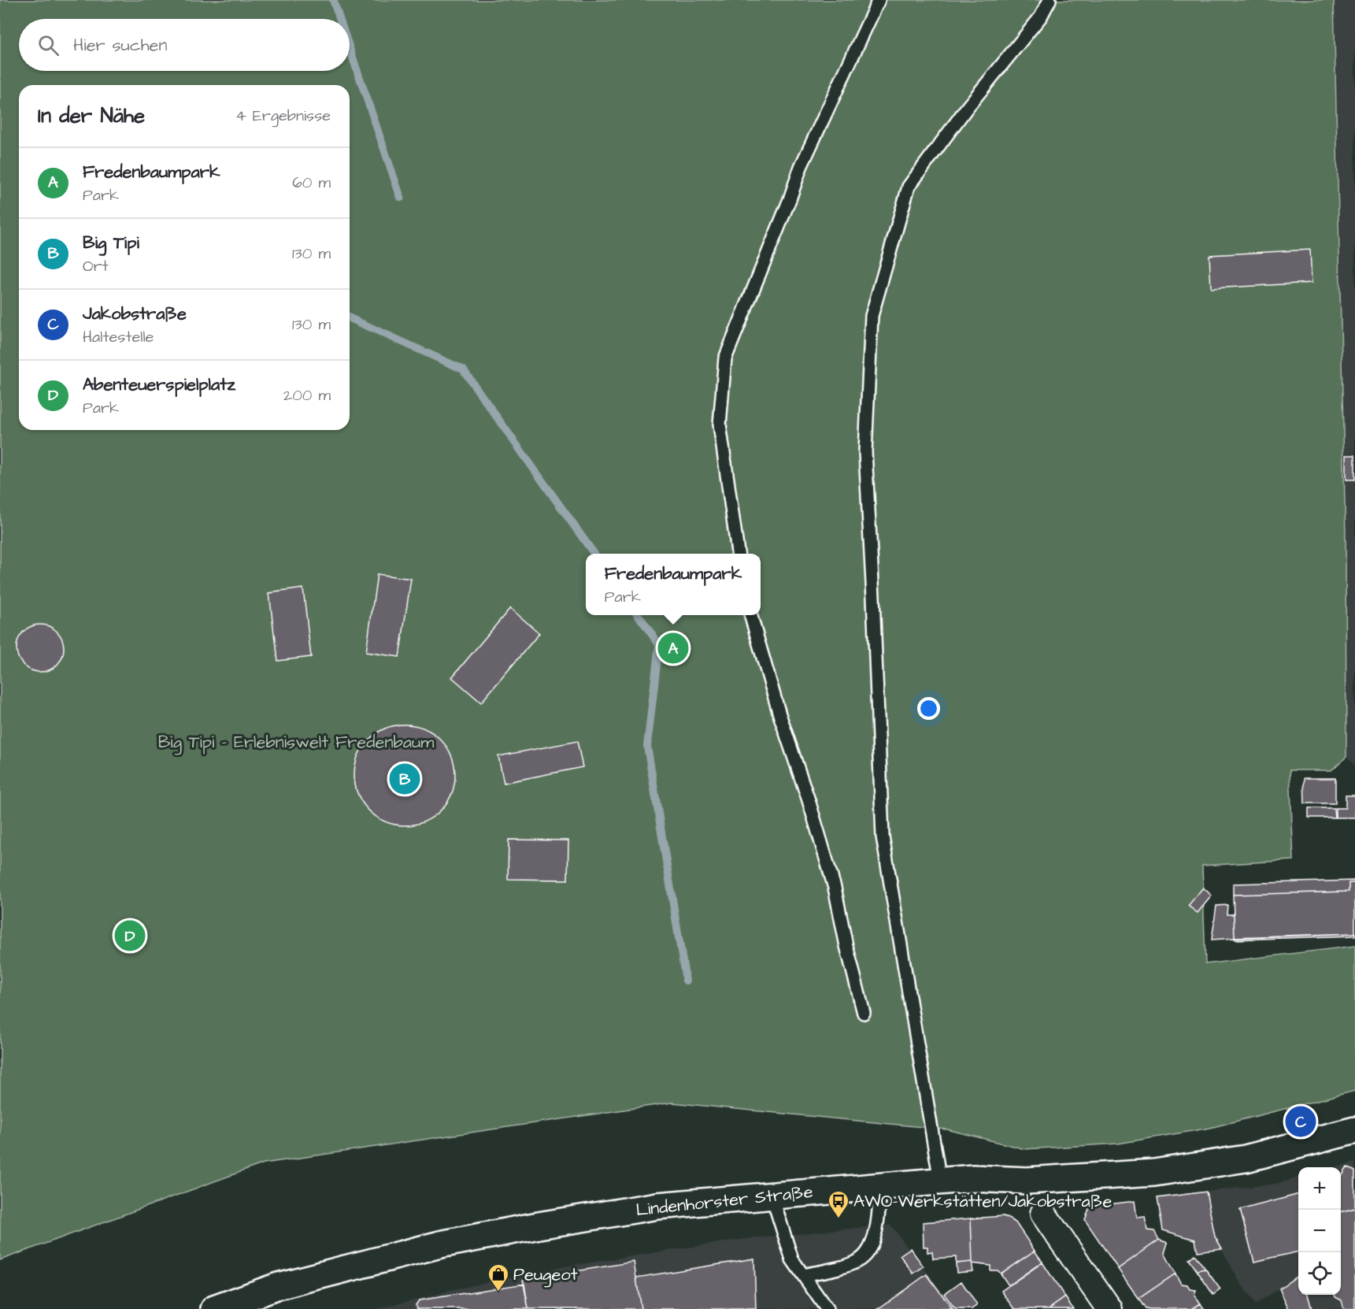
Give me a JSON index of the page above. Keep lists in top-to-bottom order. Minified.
{"streets":{"street":["Lindenhorster Straße"]},"parks":["Big Tipi - Erlebniswelt Fredenbaum"],"places":{"bus stop":["AWO-Werkstätten/Jakobstraße"],"shop":["Peugeot"]},"page":{"search":"Hier suchen","heading":["In der Nähe","4 Ergebnisse"],"list":[{"mark":"A","name":"Fredenbaumpark","note":"Park","value":"60 m"},{"mark":"B","name":"Big Tipi","note":"Ort","value":"130 m"},{"mark":"C","name":"Jakobstraße","note":"Haltestelle","value":"130 m"},{"mark":"D","name":"Abenteuerspielplatz","note":"Park","value":"200 m"}],"popup":["Fredenbaumpark","Park"],"pins":["A","B","D","C"],"map_buttons":["+","−"]}}
